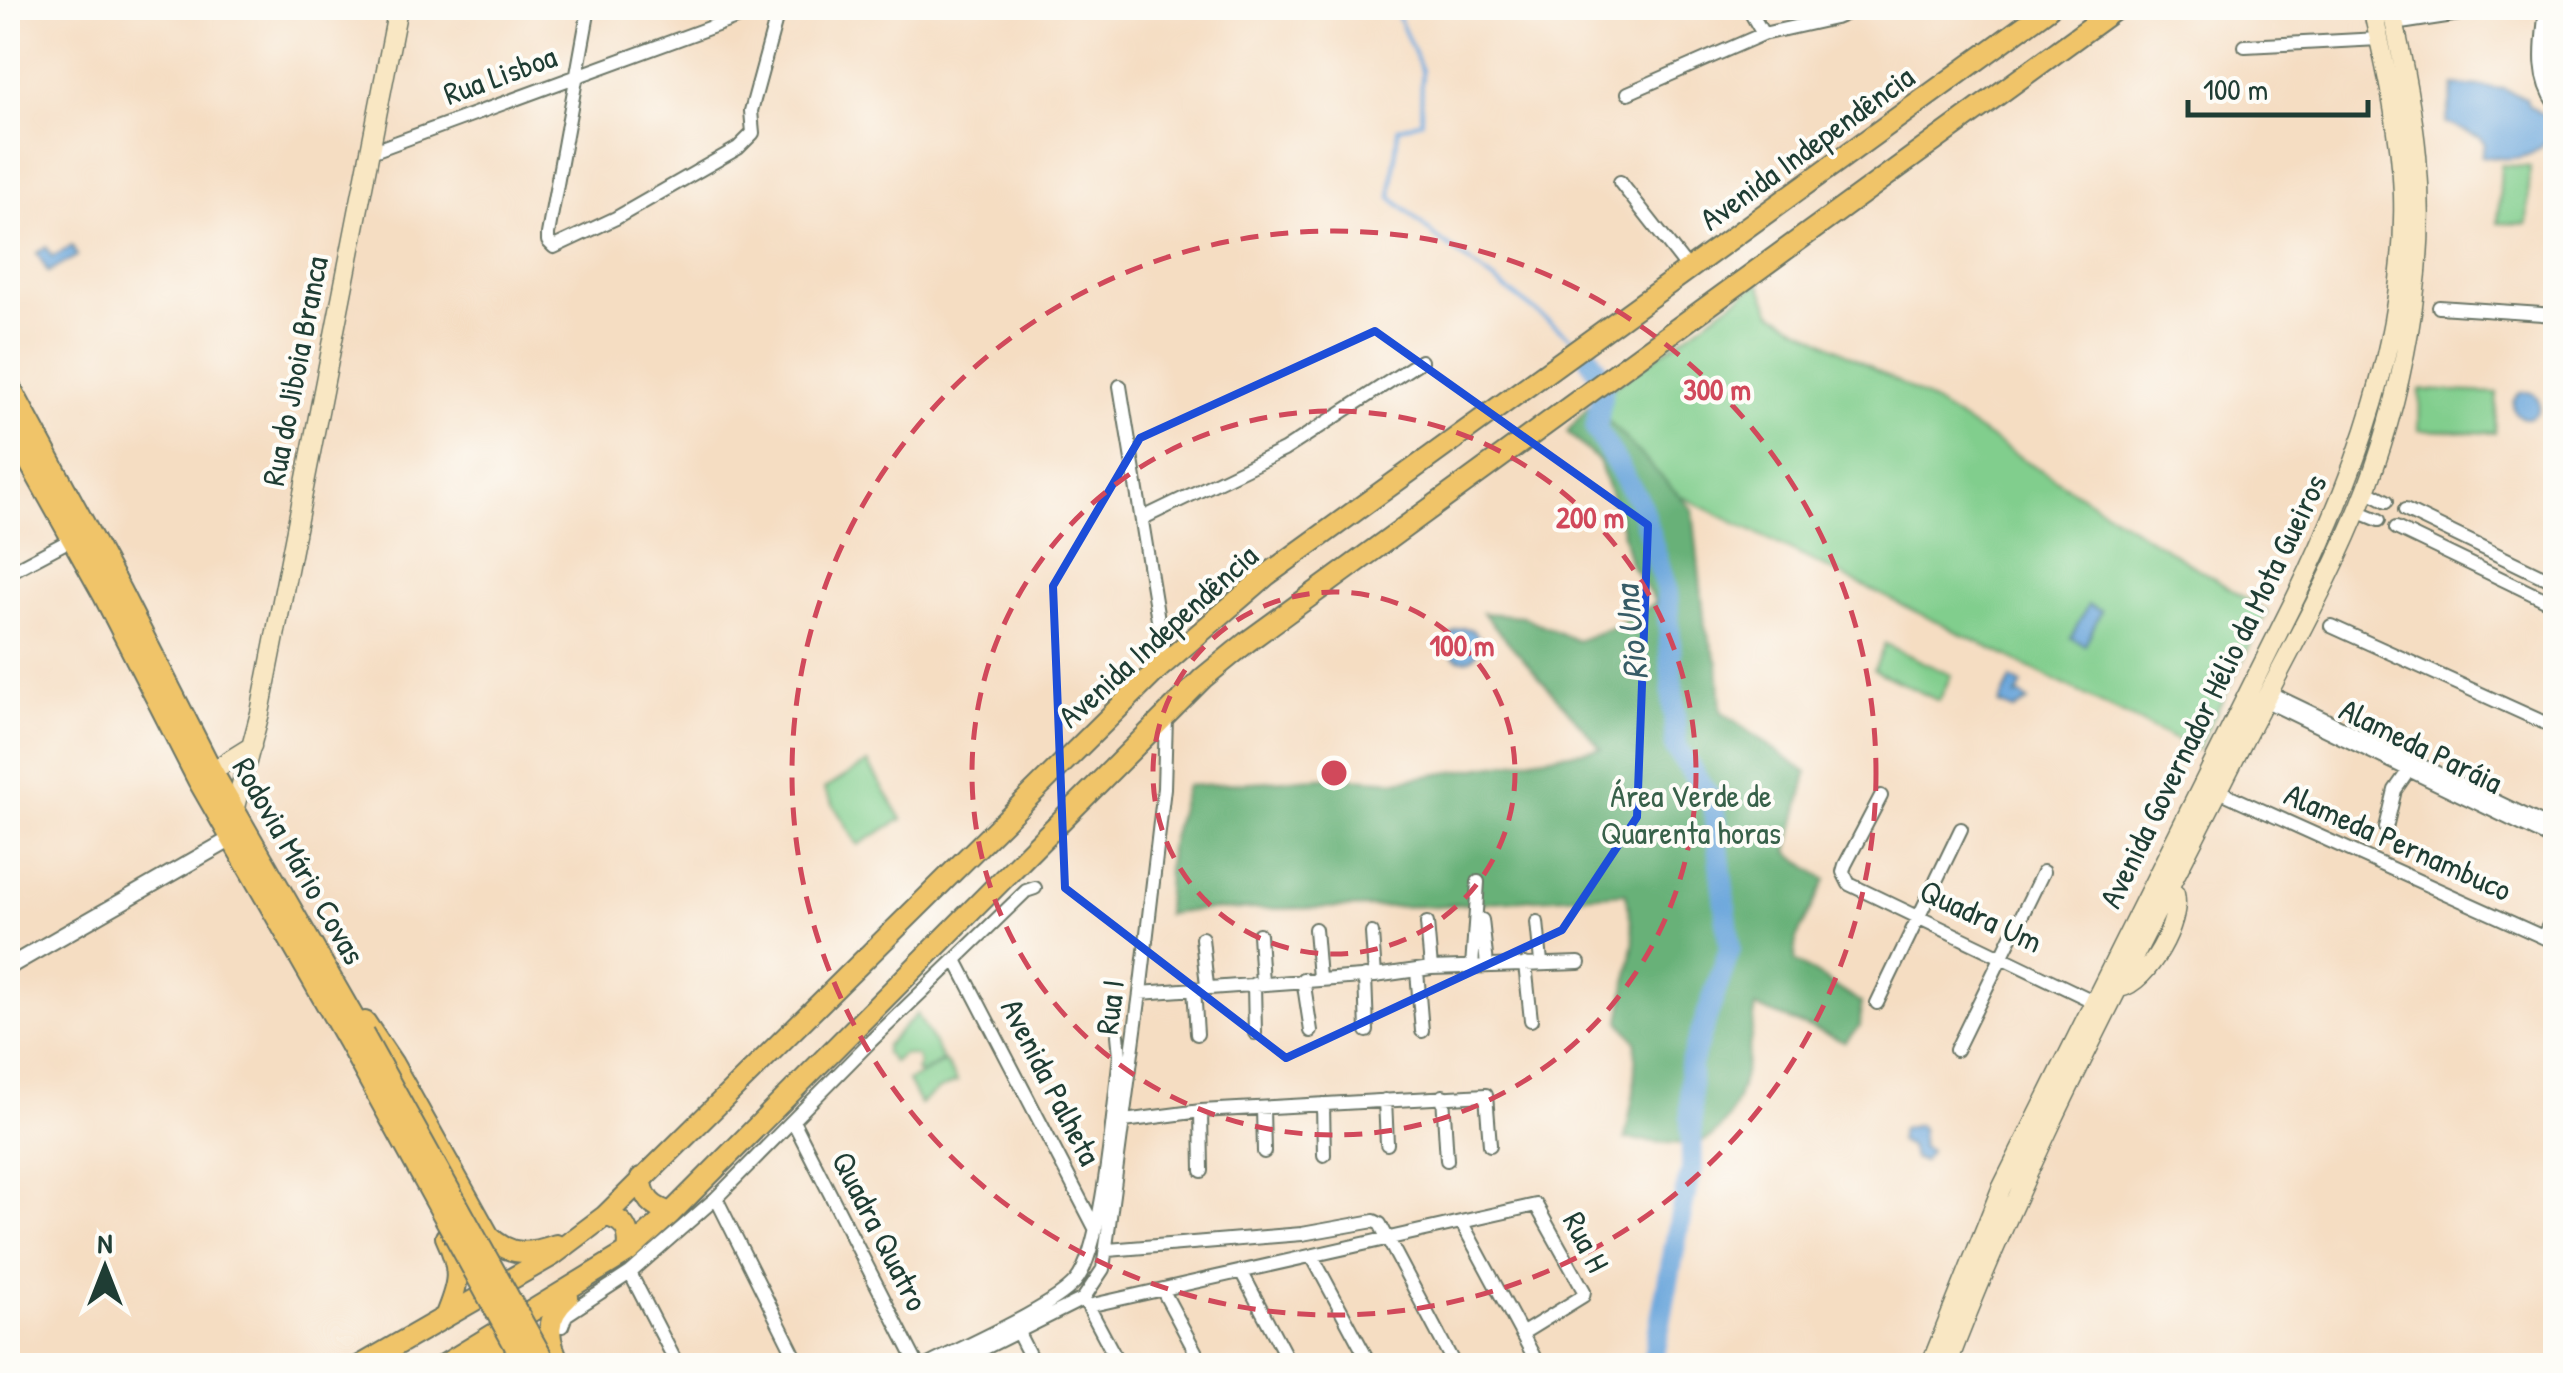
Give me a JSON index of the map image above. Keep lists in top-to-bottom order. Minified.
{"streets":{"main road":["Avenida Independência","Rua do Jiboia Branca","Avenida Governador Hélio da Mota Gueiros","Rodovia Mário Covas"],"street":["Rua Lisboa","Alameda Paráia","Alameda Pernambuco","Quadra Um","Rua I","Avenida Palheta","Quadra Quatro","Rua H"]},"crossings":[["Rua Lisboa","Rua do Jiboia Branca"],["Avenida Independência","Rua I"],["Rua do Jiboia Branca","Rodovia Mário Covas"],["Avenida Governador Hélio da Mota Gueiros","Quadra Um"]],"water":["Rio Una"],"parks":["Área Verde de Quarenta horas"],"scale_bar":"100 m","north":"top","rings":["300 m","200 m","100 m"]}
